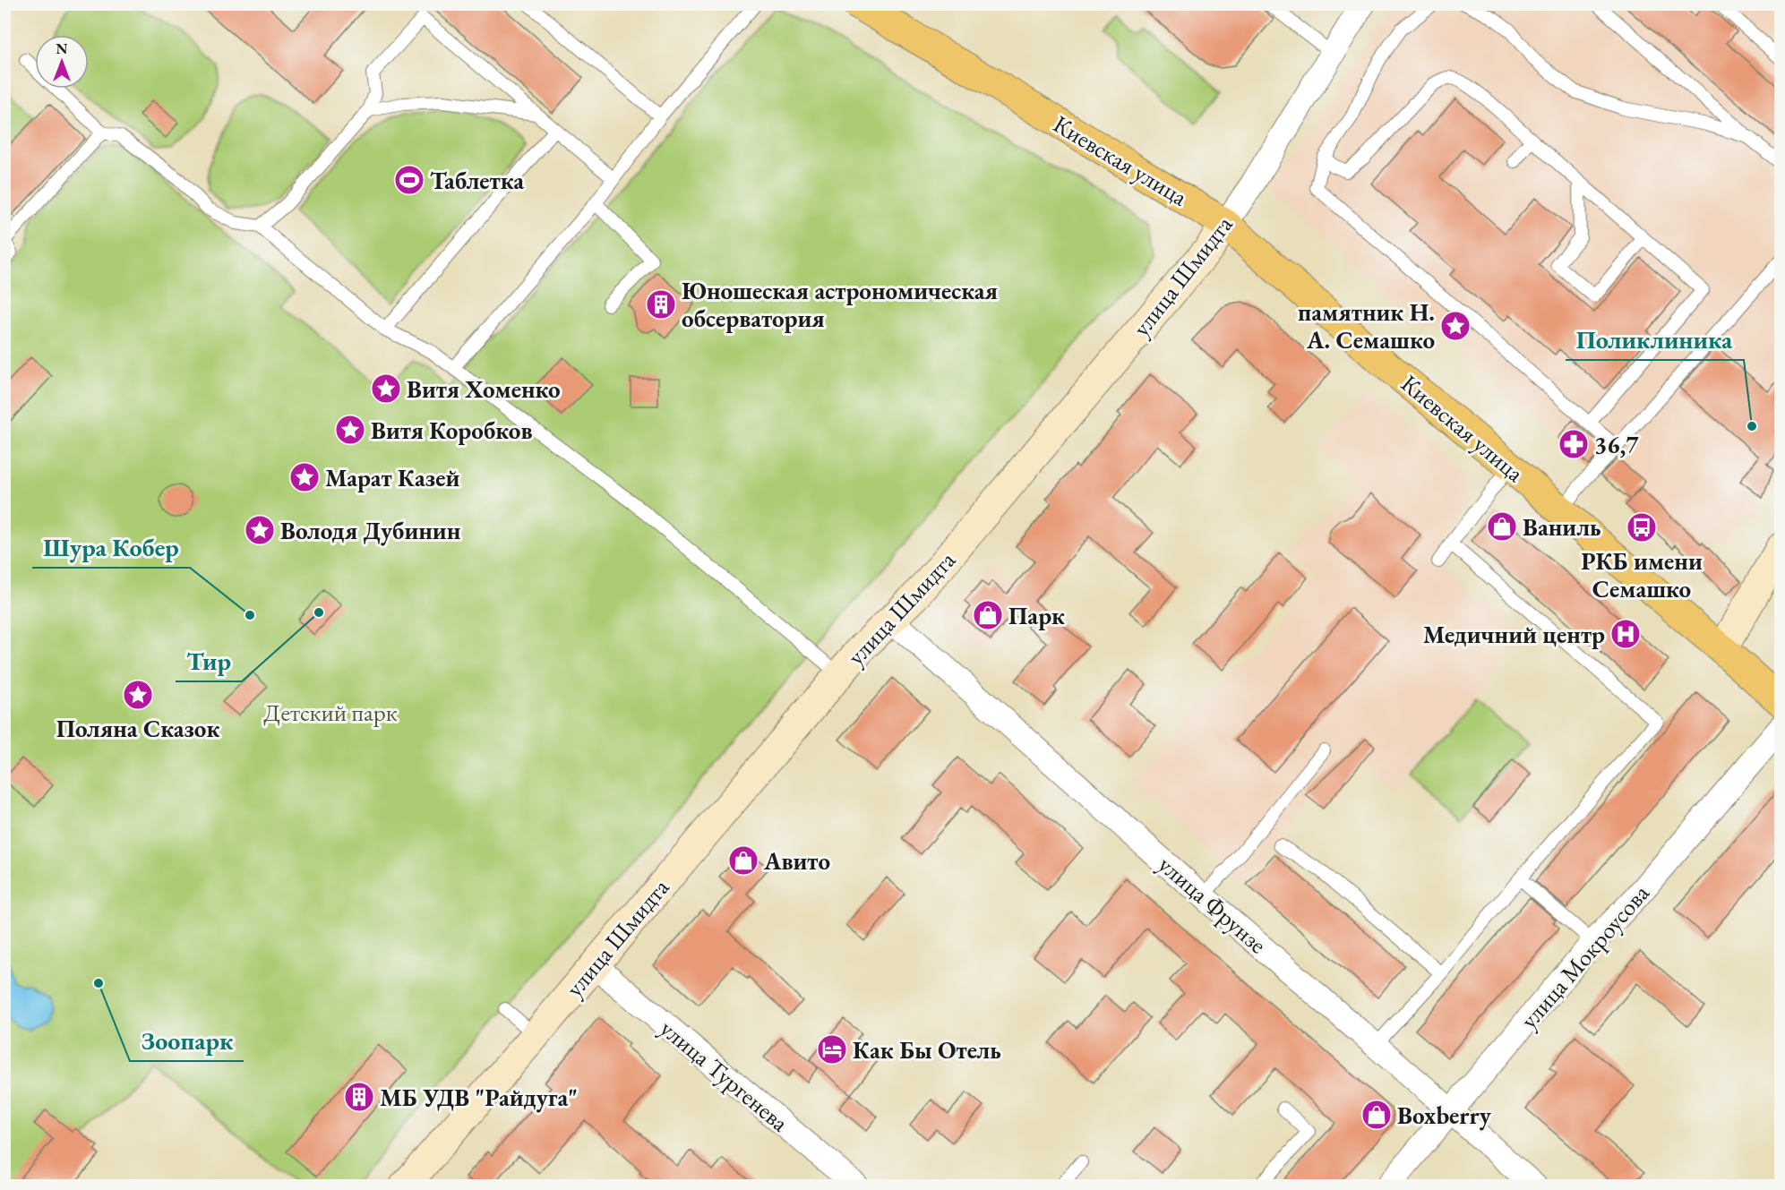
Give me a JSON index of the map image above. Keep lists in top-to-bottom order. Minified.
{"streets":{"main road":["Киевская улица","улица Шмидта"],"street":["улица Фрунзе","улица Мокроусова","улица Тургенева"]},"crossings":[["Киевская улица","улица Шмидта"],["улица Шмидта","улица Фрунзе"],["улица Шмидта","улица Тургенева"],["улица Фрунзе","улица Мокроусова"]],"parks":["Детский парк"],"places":{"sports":["Таблетка"],"building":["Юношеская астрономическая обсерватория","МБ УДВ \"Райдуга\""],"place":["памятник Н. А. Семашко","Витя Хоменко","Витя Коробков","Марат Казей","Володя Дубинин","Поляна Сказок"],"other":["Поликлиника","Тир","Шура Кобер","Зоопарк"],"pharmacy":["36,7"],"shop":["Ваниль","Парк","Авито","Boxberry"],"bus stop":["РКБ имени Семашко"],"hospital":["Медичний центр"],"hotel":["Как Бы Отель"]},"north":"top"}
